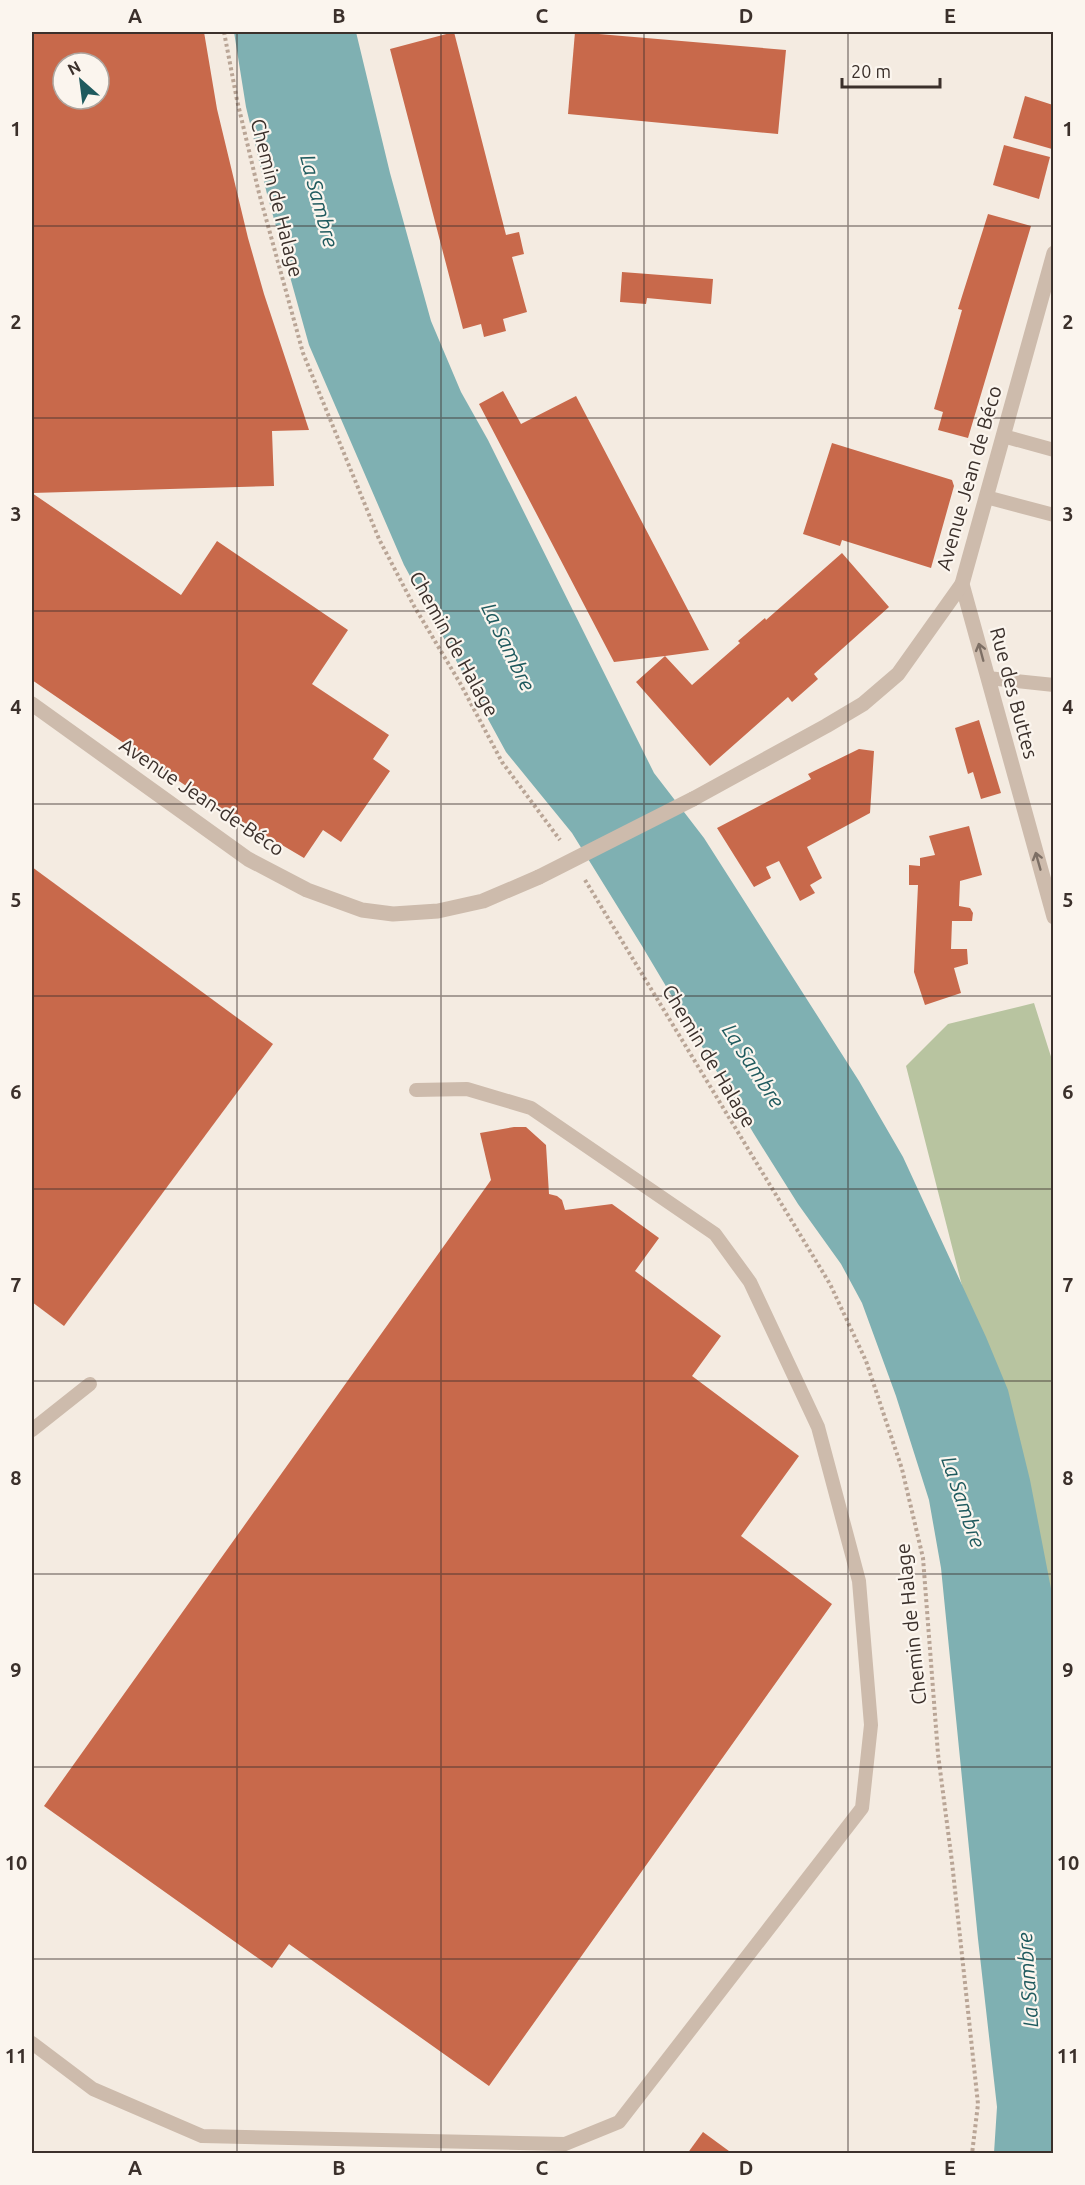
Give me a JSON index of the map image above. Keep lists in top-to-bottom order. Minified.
{"streets":{"street":["Avenue Jean de Béco","Rue des Buttes","Avenue Jean-de-Béco"],"path":["Chemin de Halage"]},"crossings":[["Avenue Jean de Béco","Rue des Buttes"],["Avenue Jean de Béco","Avenue Jean-de-Béco"]],"one_way":["Rue des Buttes"],"water":["La Sambre"],"scale_bar":"20 m","north":"top left","grid":{"columns":["A","B","C","D","E"],"rows":["1","2","3","4","5","6","7","8","9","10","11"]}}
